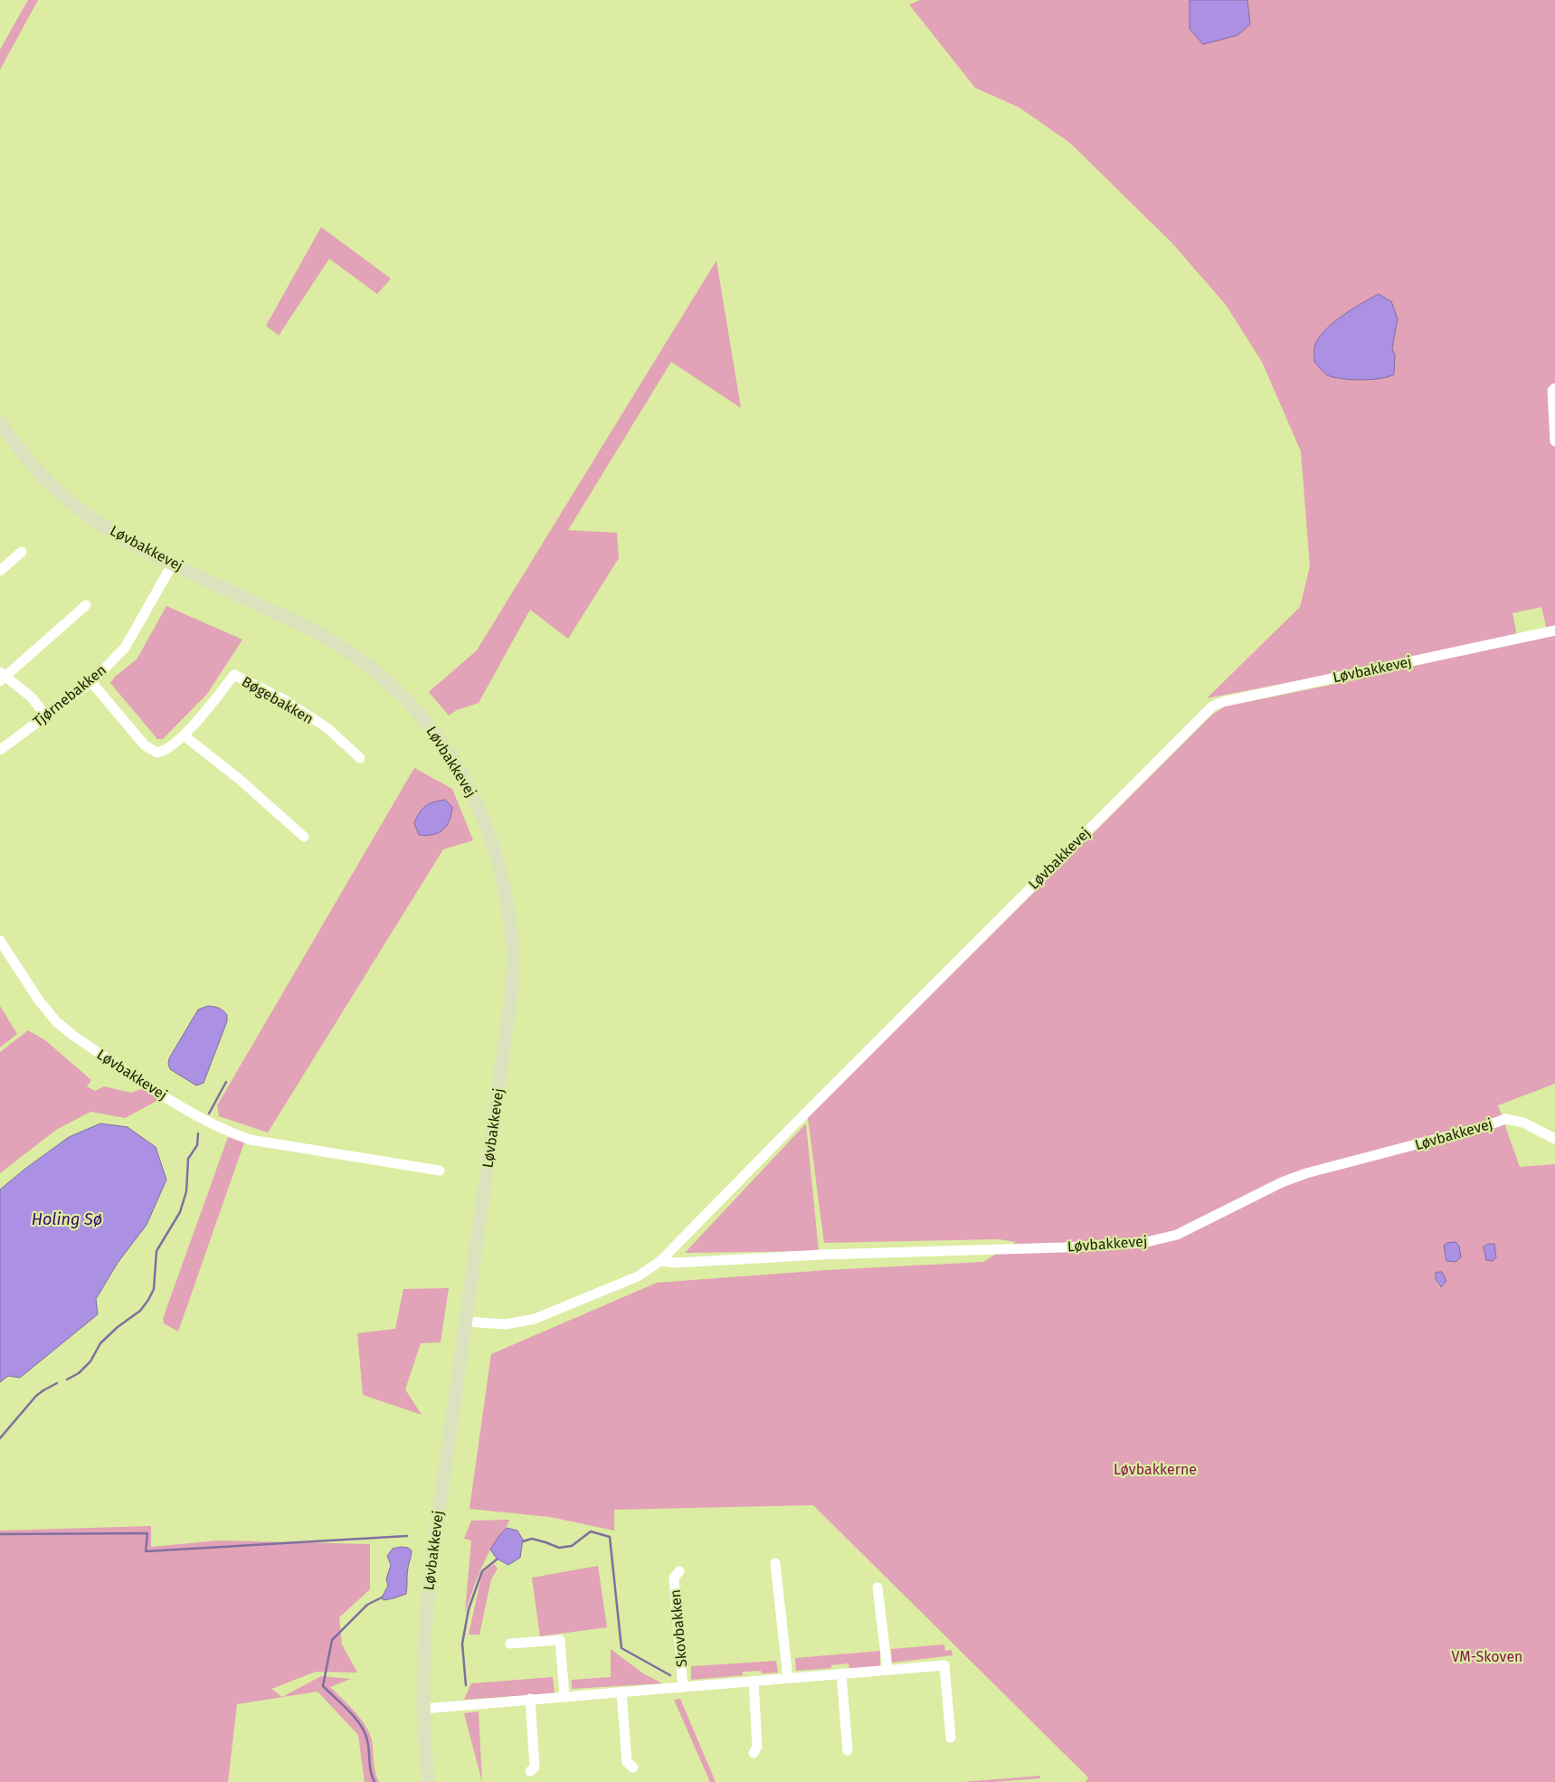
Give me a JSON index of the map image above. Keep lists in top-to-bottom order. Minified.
{"streets":{"street":["Løvbakkevej","Tjørnebakken","Bøgebakken","Skovbakken"]},"crossings":[["Løvbakkevej","Tjørnebakken"],["Løvbakkevej","Skovbakken"],["Tjørnebakken","Bøgebakken"]],"water":["Holing Sø"],"parks":["Løvbakkerne","VM-Skoven"]}
